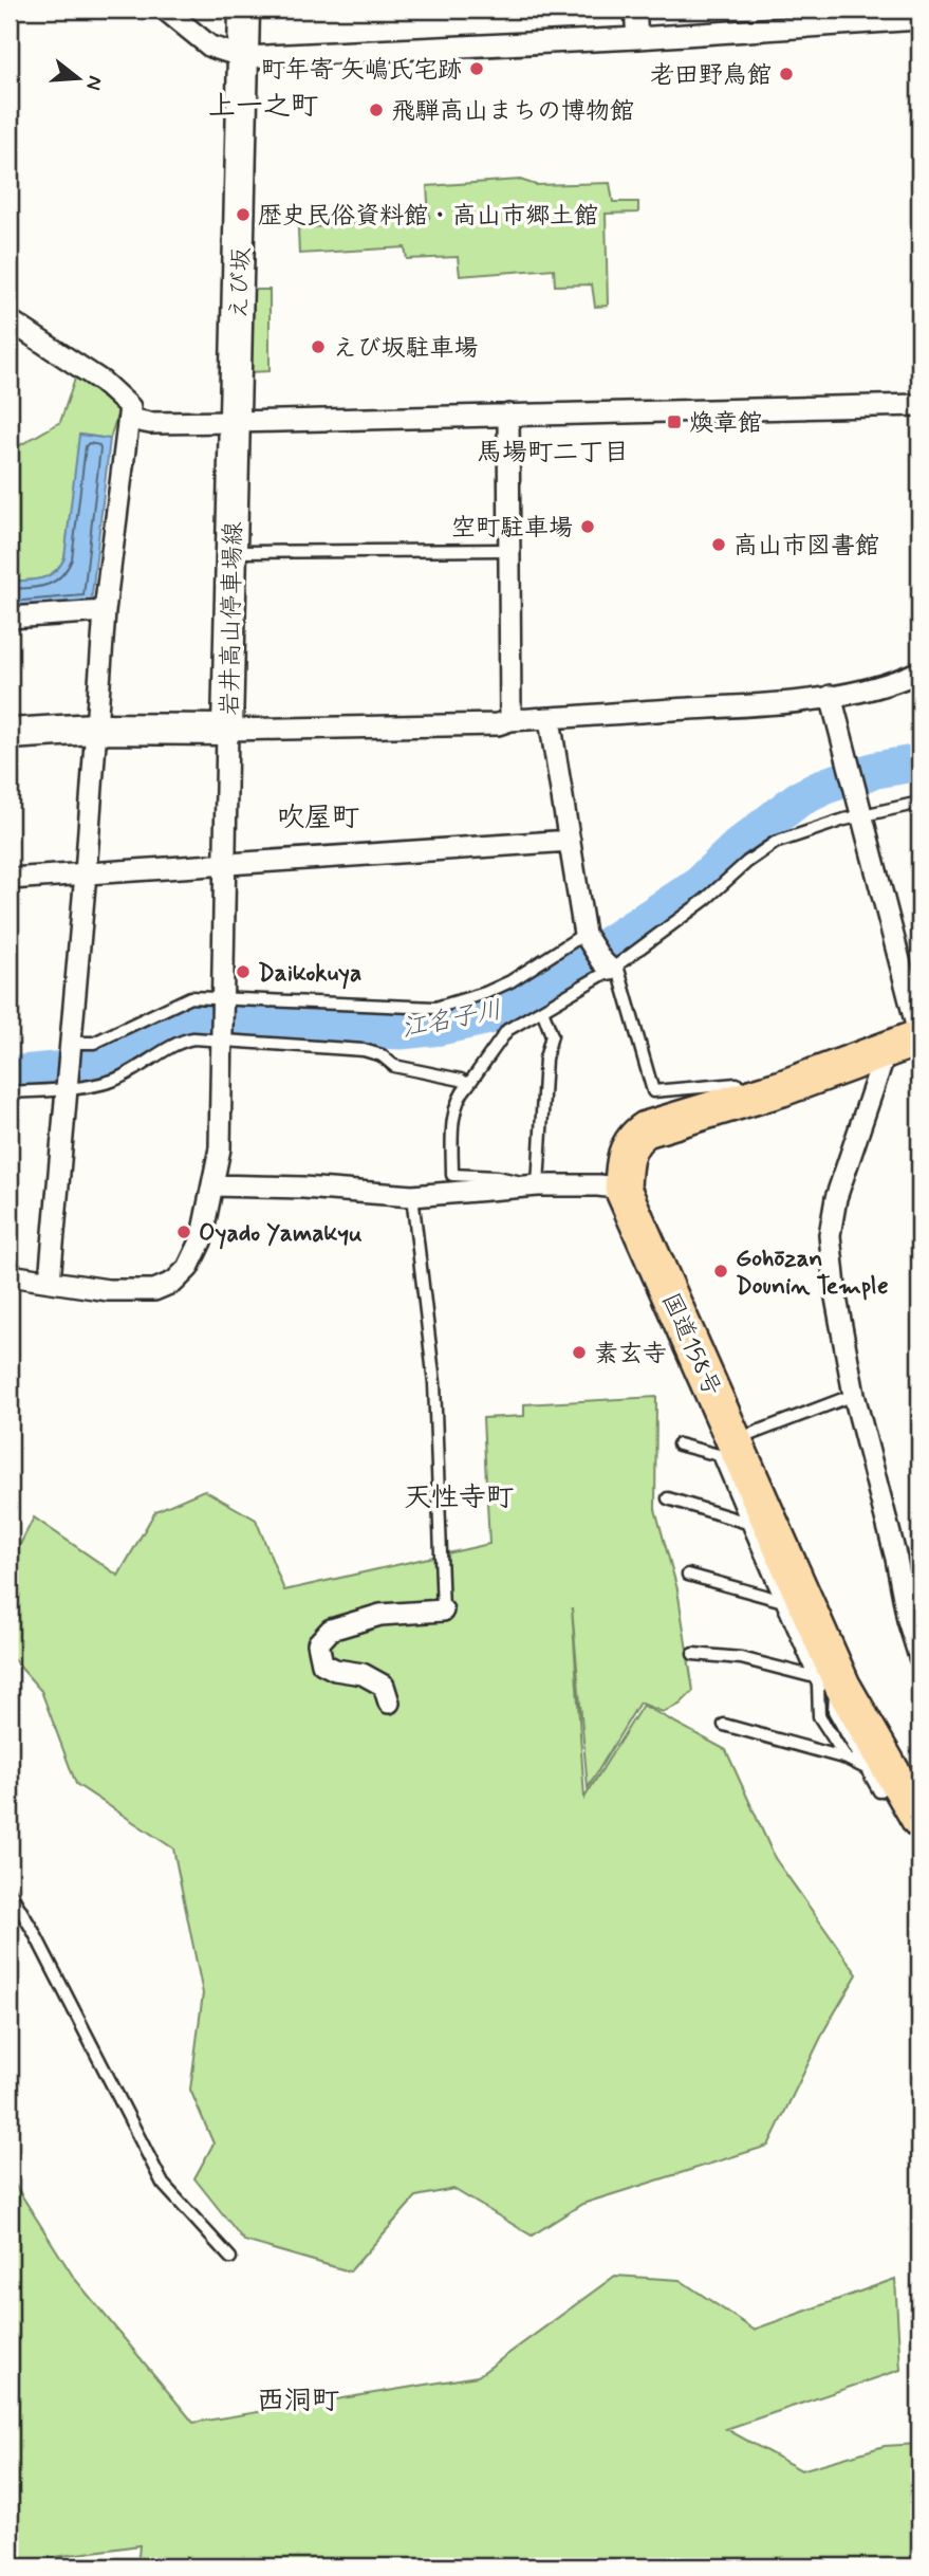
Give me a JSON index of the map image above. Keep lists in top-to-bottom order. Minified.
{"streets":{"highway":["国道158号"],"main road":["えび坂","岩井高山停車場線"]},"crossings":[["えび坂","岩井高山停車場線"]],"districts":["上一之町","馬場町二丁目","吹屋町","天性寺町","西洞町"],"water":["江名子川"],"places":{"other":["町年寄 矢嶋氏宅跡","老田野鳥館","飛騨高山まちの博物館","歴史民俗資料館・高山市郷土館","えび坂駐車場","空町駐車場","高山市図書館","Daikokuya","Oyado Yamakyu","Gohōzan Dounin Temple","素玄寺"],"transit":["煥章館"]},"north":"right"}
